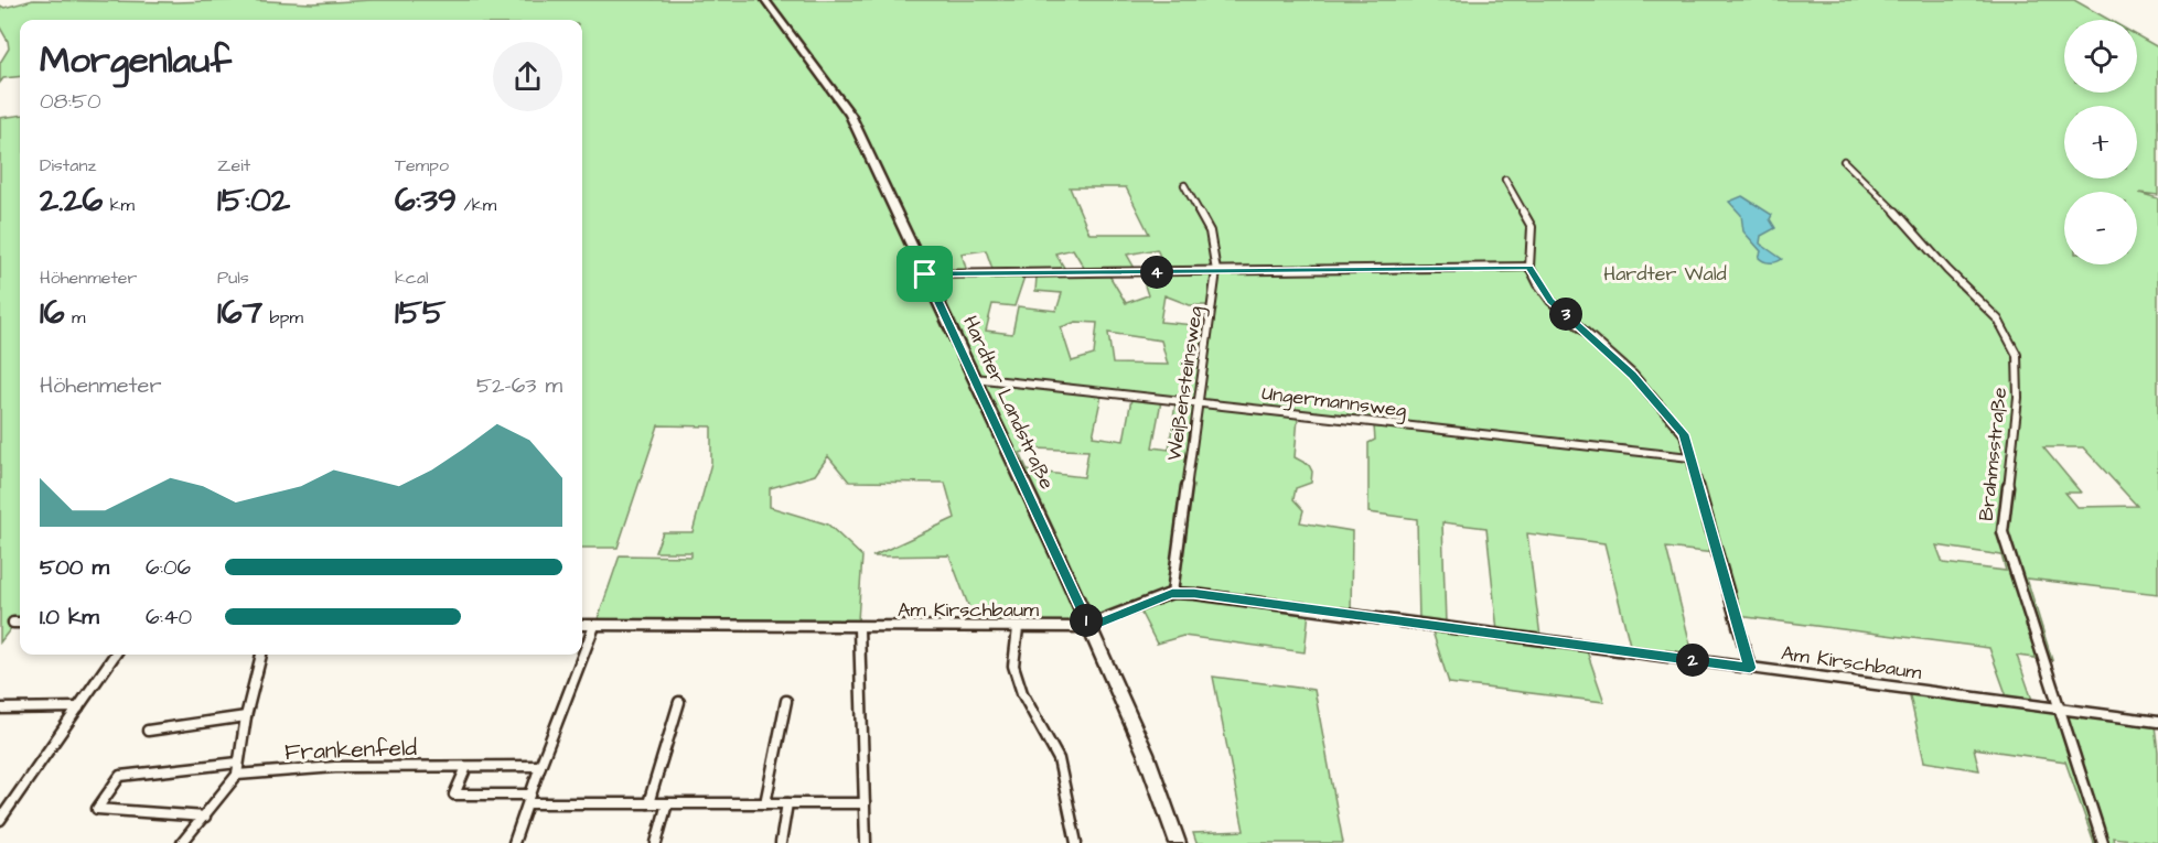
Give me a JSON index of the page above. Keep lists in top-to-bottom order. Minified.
{"streets":{"main road":["Hardter Landstraße"],"street":["Weißensteinsweg","Ungermannsweg","Brahmsstraße","Am Kirschbaum","Frankenfeld"]},"crossings":[["Weißensteinsweg","Ungermannsweg"],["Weißensteinsweg","Am Kirschbaum"],["Ungermannsweg","Hardter Landstraße"],["Hardter Landstraße","Am Kirschbaum"],["Brahmsstraße","Am Kirschbaum"]],"parks":["Hardter Wald"],"page":{"map_buttons":["+","−"],"heading":["Morgenlauf","08:50"],"stats":[["Distanz","2.26 km"],["Zeit","15:02"],["Tempo","6:39 /km"],["Höhenmeter","16 m"],["Puls","167 bpm"],["kcal","155"]],"pins":["4","3","1","2"],"chart":["Höhenmeter","52–63 m"],"list":[{"name":"500 m","note":"6:06"},{"name":"1.0 km","note":"6:40"}]}}
